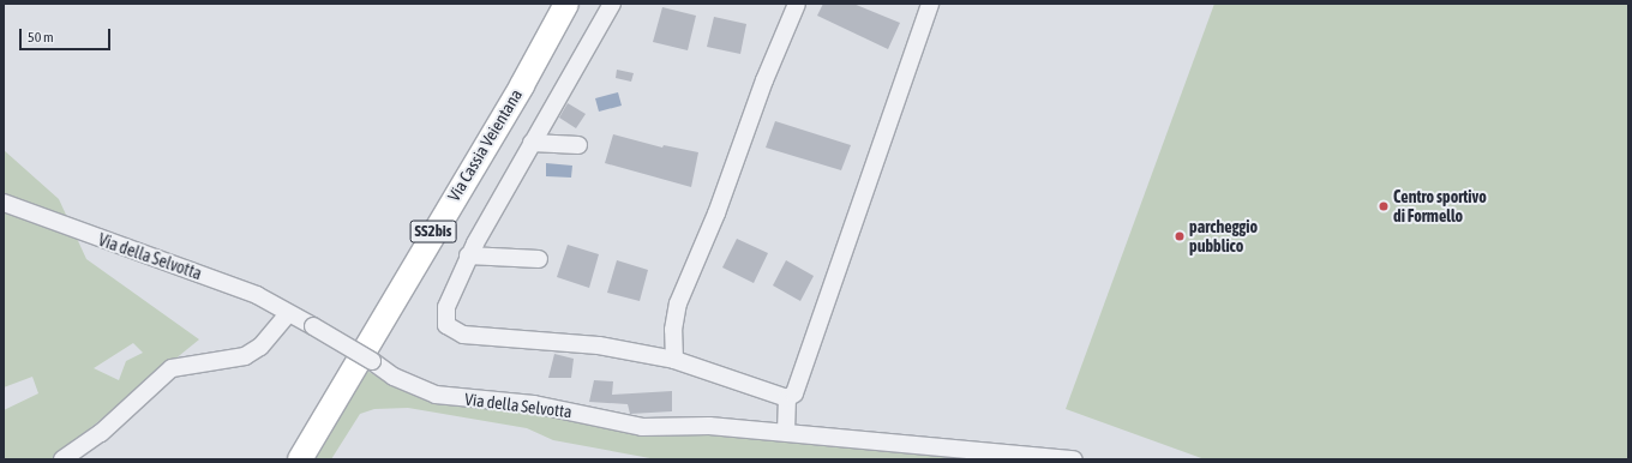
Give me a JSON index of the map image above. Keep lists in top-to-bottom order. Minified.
{"streets":{"highway":["Via Cassia Veientana","SS2bis"],"street":["Via della Selvotta"]},"places":["Centro sportivo di Formello","parcheggio pubblico"],"scale_bar":"50 m"}
